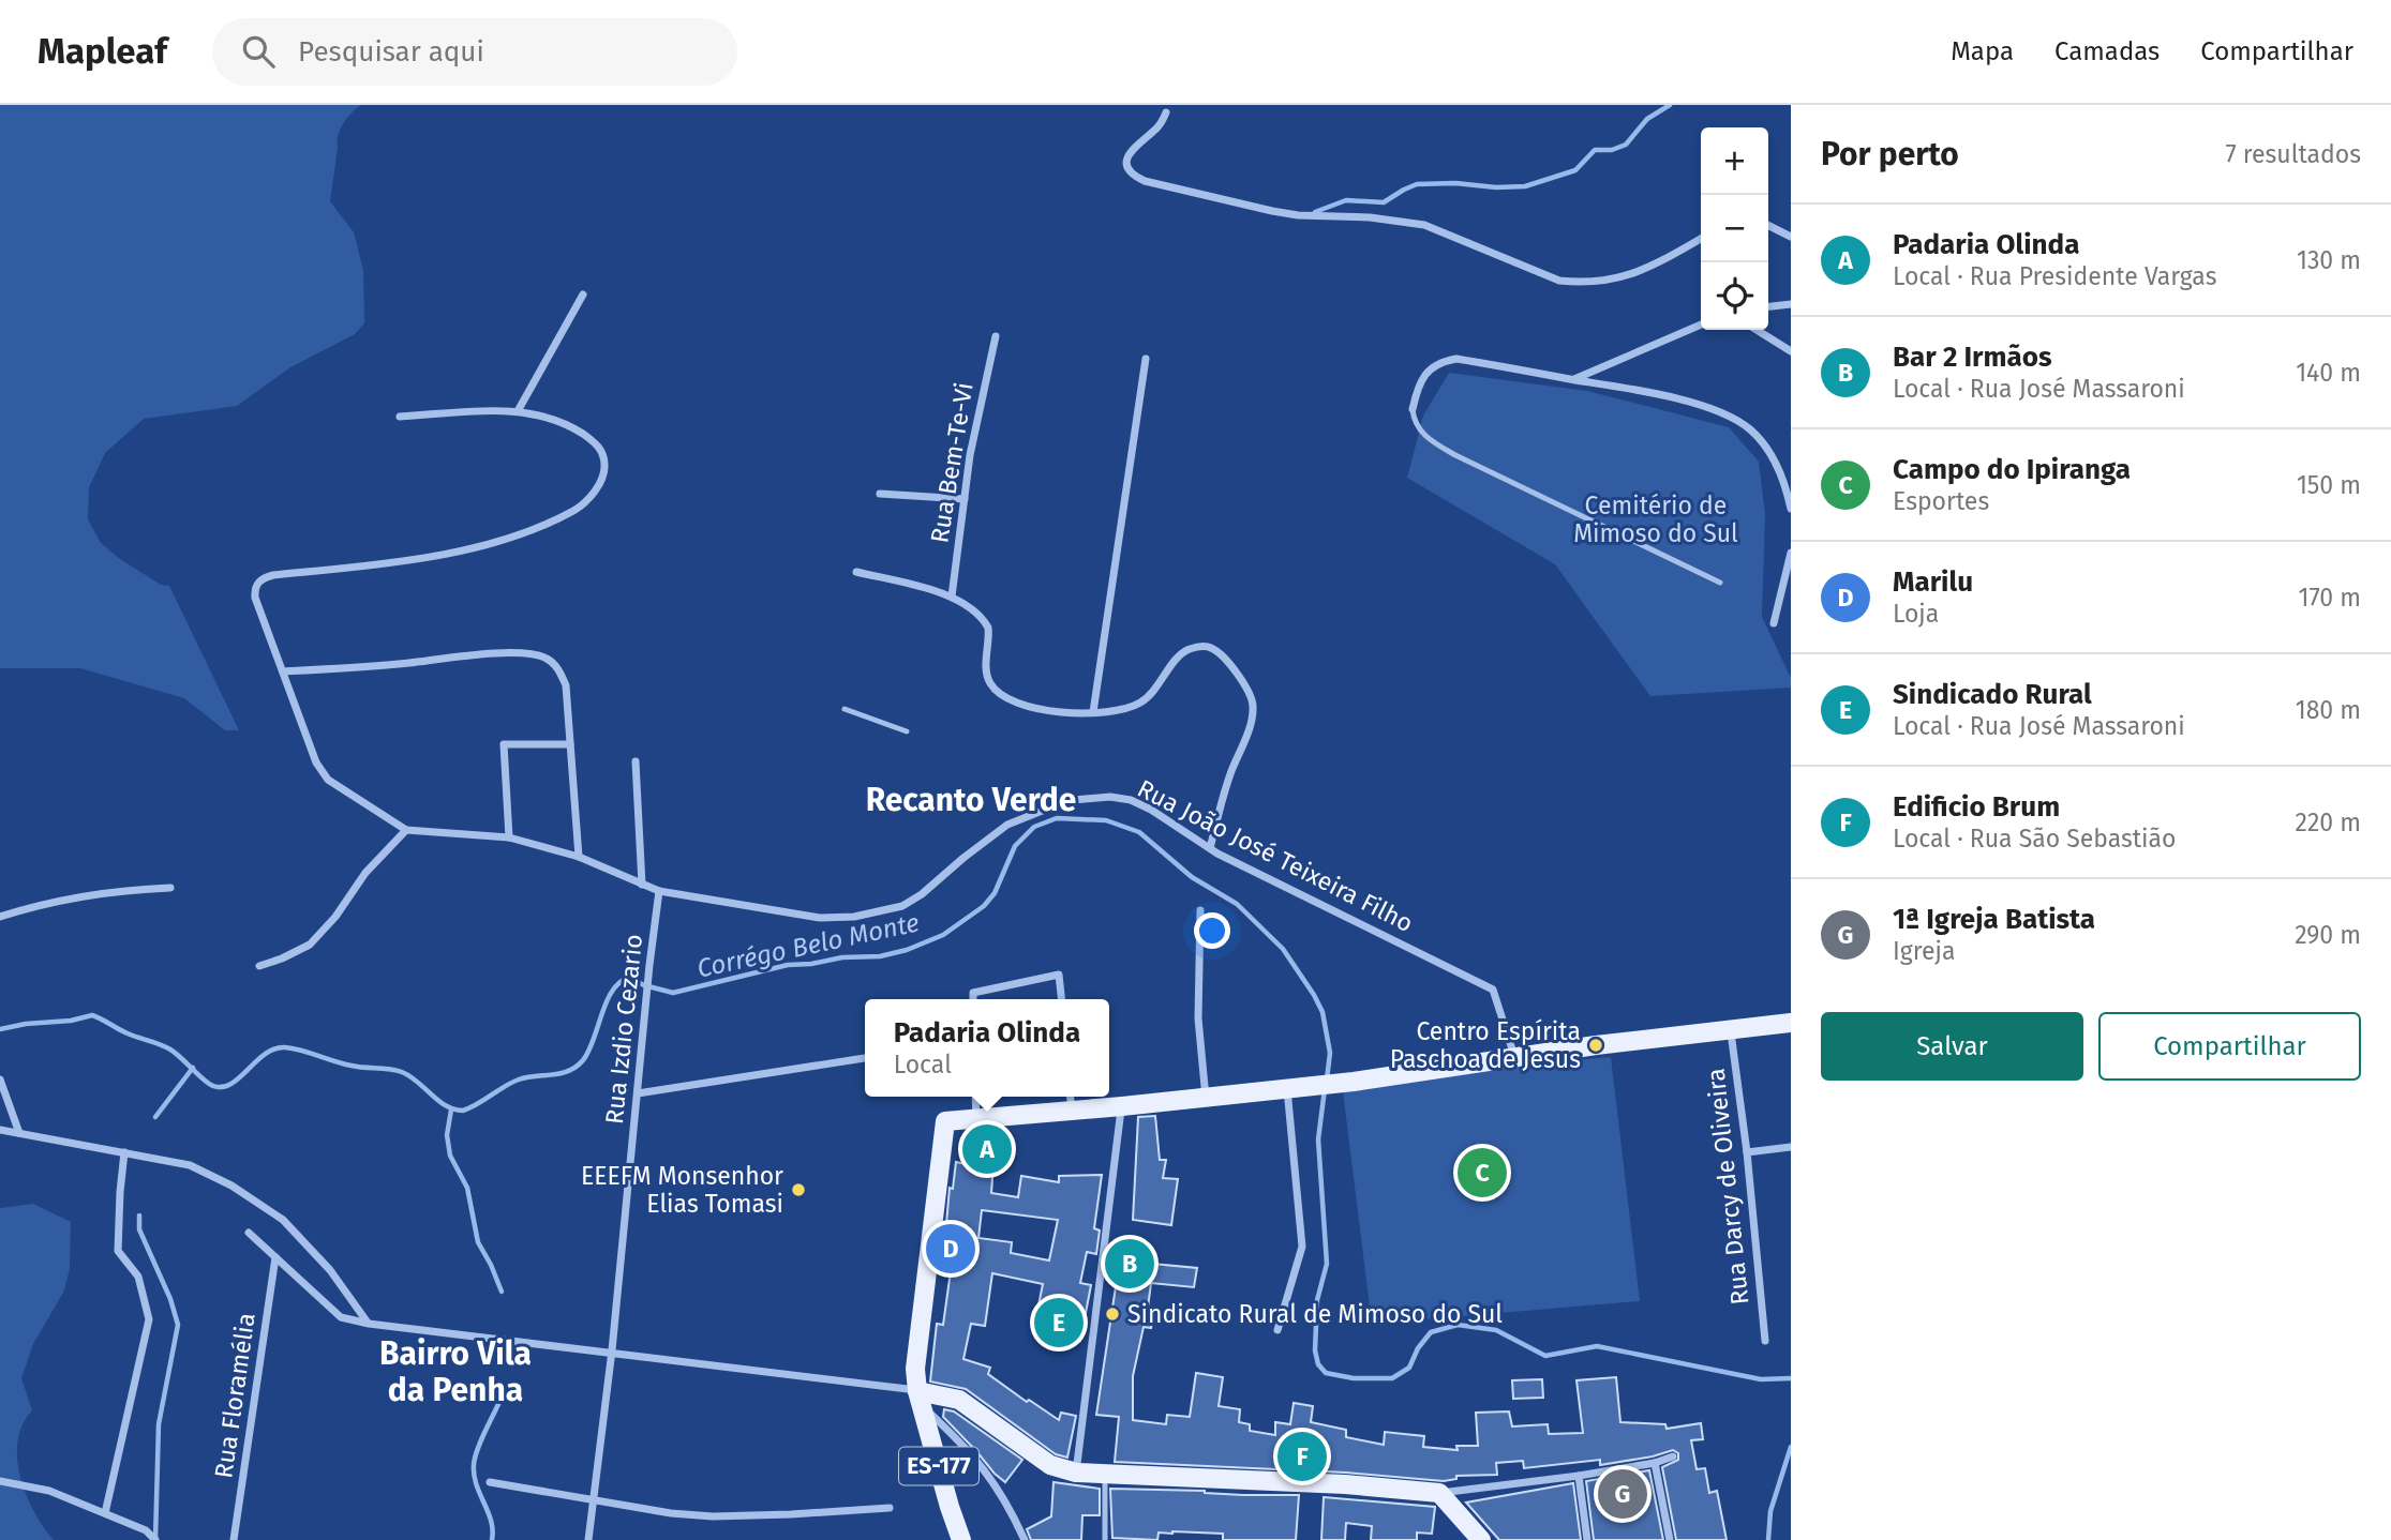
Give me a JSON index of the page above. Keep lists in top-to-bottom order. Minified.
{"streets":{"main road":["ES-177"],"street":["Rua Bem-Te-Vi","Rua João José Teixeira Filho","Rua Izdio Cezario","Rua Darcy de Oliveira","Rua Floramélia"]},"crossings":[["Rua João José Teixeira Filho","Rua Izdio Cezario"],["Rua João José Teixeira Filho","ES-177"],["Rua Darcy de Oliveira","ES-177"]],"districts":["Recanto Verde","Bairro Vila da Penha"],"water":["Corrégo Belo Monte"],"parks":["Cemitério de Mimoso do Sul"],"places":["Centro Espírita Paschoa de Jesus","EEEFM Monsenhor Elias Tomasi","Sindicato Rural de Mimoso do Sul"],"page":{"header":"Mapleaf","search":"Pesquisar aqui","nav":["Mapa","Camadas","Compartilhar"],"heading":["Por perto","7 resultados"],"map_buttons":["+","−"],"list":[{"mark":"A","name":"Padaria Olinda","note":"Local · Rua Presidente Vargas","value":"130 m"},{"mark":"B","name":"Bar 2 Irmãos","note":"Local · Rua José Massaroni","value":"140 m"},{"mark":"C","name":"Campo do Ipiranga","note":"Esportes","value":"150 m"},{"mark":"D","name":"Marilu","note":"Loja","value":"170 m"},{"mark":"E","name":"Sindicado Rural","note":"Local · Rua José Massaroni","value":"180 m"},{"mark":"F","name":"Edificio Brum","note":"Local · Rua São Sebastião","value":"220 m"},{"mark":"G","name":"1ª Igreja Batista","note":"Igreja","value":"290 m"}],"buttons":["Salvar","Compartilhar"],"popup":["Padaria Olinda","Local"],"pins":["A","C","D","B","E","F","G"]}}
